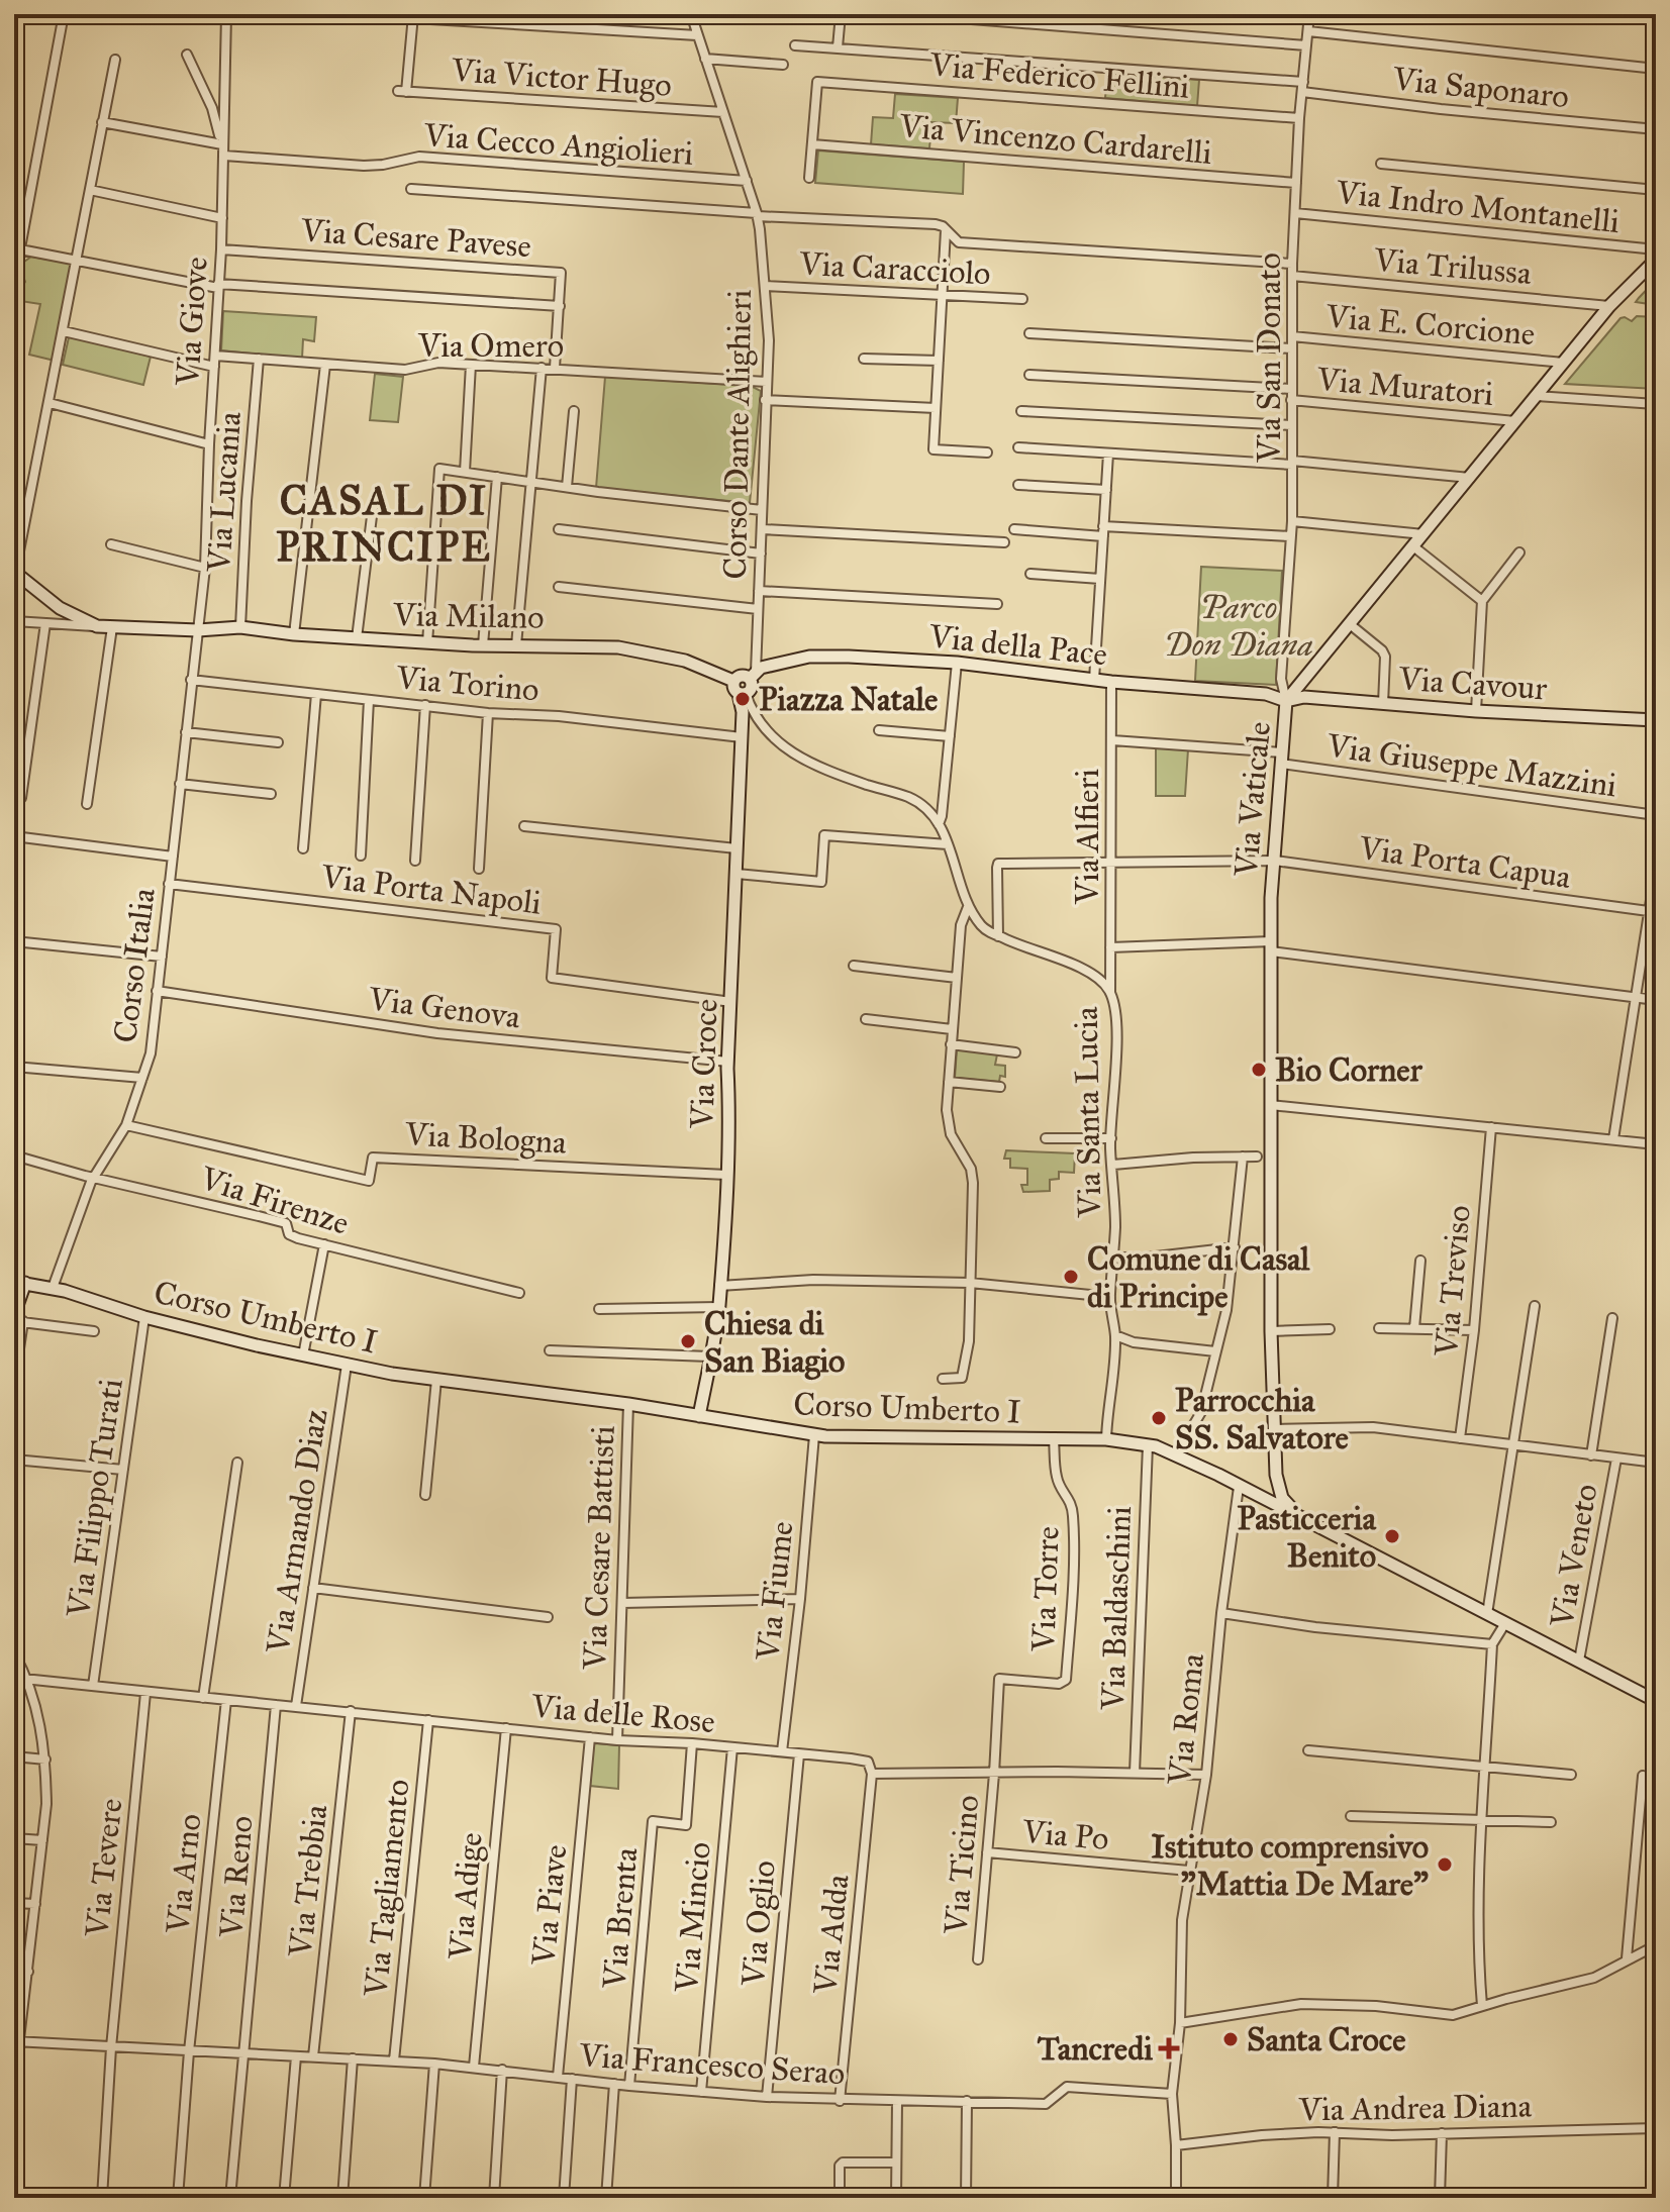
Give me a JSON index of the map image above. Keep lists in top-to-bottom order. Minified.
{"streets":{"street":["Via Federico Fellini","Via Victor Hugo","Via Saponaro","Via Vincenzo Cardarelli","Via Cecco Angiolieri","Via Indro Montanelli","Via Cesare Pavese","Via Trilussa","Via Caracciolo","Via Giove","Via E. Corcione","Via Omero","Via San Donato","Via Muratori","Corso Dante Alighieri","Via Lucania","Via Milano","Via della Pace","Via Torino","Via Cavour","Via Giuseppe Mazzini","Via Vaticale","Via Alfieri","Via Porta Capua","Via Porta Napoli","Corso Italia","Via Genova","Via Croce","Via Santa Lucia","Via Bologna","Via Firenze","Via Treviso","Corso Umberto I","Via Filippo Turati","Via Armando Diaz","Via Cesare Battisti","Via Veneto","Via Torre","Via Fiume","Via Baldaschini","Via delle Rose","Via Roma","Via Po","Via Ticino","Via Tevere","Via Arno","Via Reno","Via Trebbia","Via Tagliamento","Via Adige","Via Piave","Via Mincio","Via Brenta","Via Oglio","Via Adda","Via Francesco Serao","Via Andrea Diana"]},"crossings":[["Via Federico Fellini","Via Vincenzo Cardarelli"],["Via Federico Fellini","Via San Donato"],["Via Victor Hugo","Corso Dante Alighieri"],["Via Saponaro","Via San Donato"],["Via Vincenzo Cardarelli","Via San Donato"],["Via Cecco Angiolieri","Via Giove"],["Via Cecco Angiolieri","Corso Dante Alighieri"],["Via Indro Montanelli","Via San Donato"],["Via Cesare Pavese","Via Giove"],["Via Cesare Pavese","Via Omero"],["Via Trilussa","Via San Donato"],["Via Trilussa","Via Vaticale"],["Via Caracciolo","Corso Dante Alighieri"],["Via Giove","Via Omero"],["Via Giove","Via Milano"],["Via Giove","Corso Italia"],["Via E. Corcione","Via San Donato"],["Via E. Corcione","Via Vaticale"],["Via Omero","Corso Dante Alighieri"],["Via Omero","Via Lucania"],["Via San Donato","Via Muratori"],["Via San Donato","Via della Pace"],["Via San Donato","Via Cavour"],["Via San Donato","Via Vaticale"],["Via Muratori","Via Vaticale"],["Corso Dante Alighieri","Via della Pace"],["Via Lucania","Via Milano"],["Via Milano","Via della Pace"],["Via Milano","Corso Italia"],["Via della Pace","Via Cavour"],["Via della Pace","Via Vaticale"],["Via della Pace","Via Alfieri"],["Via Torino","Corso Italia"],["Via Torino","Via Croce"],["Via Cavour","Via Vaticale"],["Via Giuseppe Mazzini","Via Vaticale"],["Via Giuseppe Mazzini","Via Alfieri"],["Via Vaticale","Via Porta Capua"],["Via Vaticale","Corso Umberto I"],["Via Vaticale","Via Roma"],["Via Alfieri","Via Porta Capua"],["Via Alfieri","Via Santa Lucia"],["Via Porta Capua","Via Santa Lucia"],["Via Porta Napoli","Corso Italia"],["Via Porta Napoli","Via Croce"],["Corso Italia","Via Genova"],["Corso Italia","Via Bologna"],["Corso Italia","Via Firenze"],["Corso Italia","Corso Umberto I"],["Via Genova","Via Croce"],["Via Croce","Via Santa Lucia"],["Via Croce","Via Bologna"],["Via Croce","Corso Umberto I"],["Via Santa Lucia","Corso Umberto I"],["Corso Umberto I","Via Filippo Turati"],["Corso Umberto I","Via Armando Diaz"],["Corso Umberto I","Via Cesare Battisti"],["Corso Umberto I","Via Veneto"],["Corso Umberto I","Via Torre"],["Corso Umberto I","Via Fiume"],["Corso Umberto I","Via Baldaschini"],["Corso Umberto I","Via Roma"],["Via Filippo Turati","Via delle Rose"],["Via Armando Diaz","Via delle Rose"],["Via Cesare Battisti","Via delle Rose"],["Via Torre","Via delle Rose"],["Via Torre","Via Ticino"],["Via Fiume","Via delle Rose"],["Via Baldaschini","Via delle Rose"],["Via delle Rose","Via Roma"],["Via delle Rose","Via Ticino"],["Via delle Rose","Via Tevere"],["Via delle Rose","Via Arno"],["Via delle Rose","Via Reno"],["Via delle Rose","Via Trebbia"],["Via delle Rose","Via Tagliamento"],["Via delle Rose","Via Adige"],["Via delle Rose","Via Piave"],["Via delle Rose","Via Mincio"],["Via delle Rose","Via Brenta"],["Via delle Rose","Via Oglio"],["Via delle Rose","Via Adda"],["Via Roma","Via Po"],["Via Roma","Via Francesco Serao"],["Via Roma","Via Andrea Diana"],["Via Po","Via Ticino"],["Via Tevere","Via Francesco Serao"],["Via Arno","Via Francesco Serao"],["Via Reno","Via Francesco Serao"],["Via Trebbia","Via Francesco Serao"],["Via Tagliamento","Via Francesco Serao"],["Via Adige","Via Francesco Serao"],["Via Piave","Via Francesco Serao"],["Via Mincio","Via Francesco Serao"],["Via Brenta","Via Francesco Serao"],["Via Oglio","Via Francesco Serao"],["Via Adda","Via Francesco Serao"]],"districts":["CASAL DI PRINCIPE"],"parks":["Parco Don Diana"],"places":{"other":["Piazza Natale","Bio Corner","Comune di Casal di Principe","Chiesa di San Biagio","Parrocchia SS. Salvatore","Pasticceria Benito","Istituto comprensivo \"Mattia De Mare\"","Santa Croce"],"health":["Tancredi"]}}
